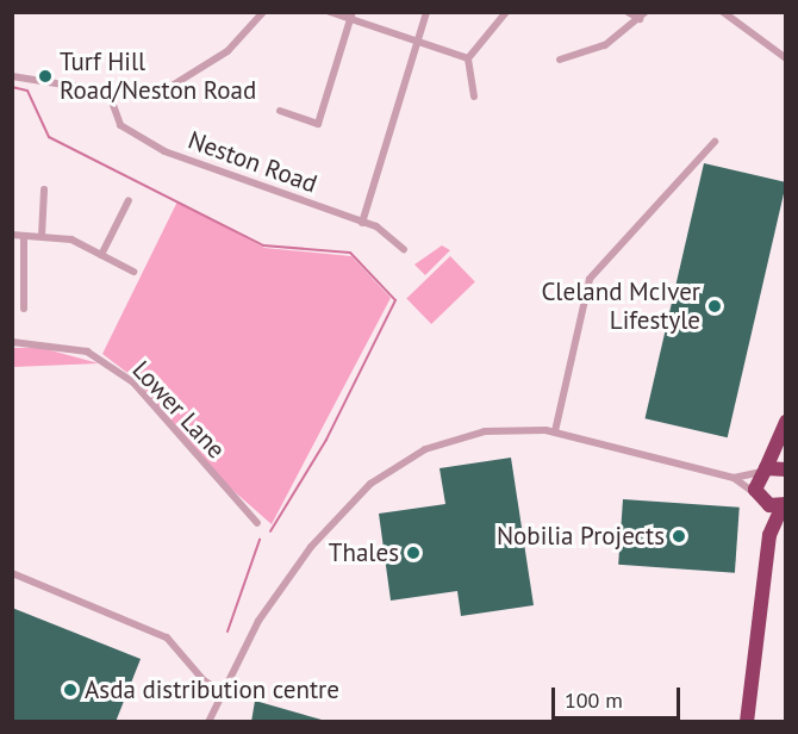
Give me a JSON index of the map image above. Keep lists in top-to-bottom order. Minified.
{"streets":{"street":["Neston Road","Lower Lane"]},"places":["Turf Hill Road/Neston Road","Cleland McIver Lifestyle","Nobilia Projects","Thales","Asda distribution centre"],"scale_bar":"100 m"}
